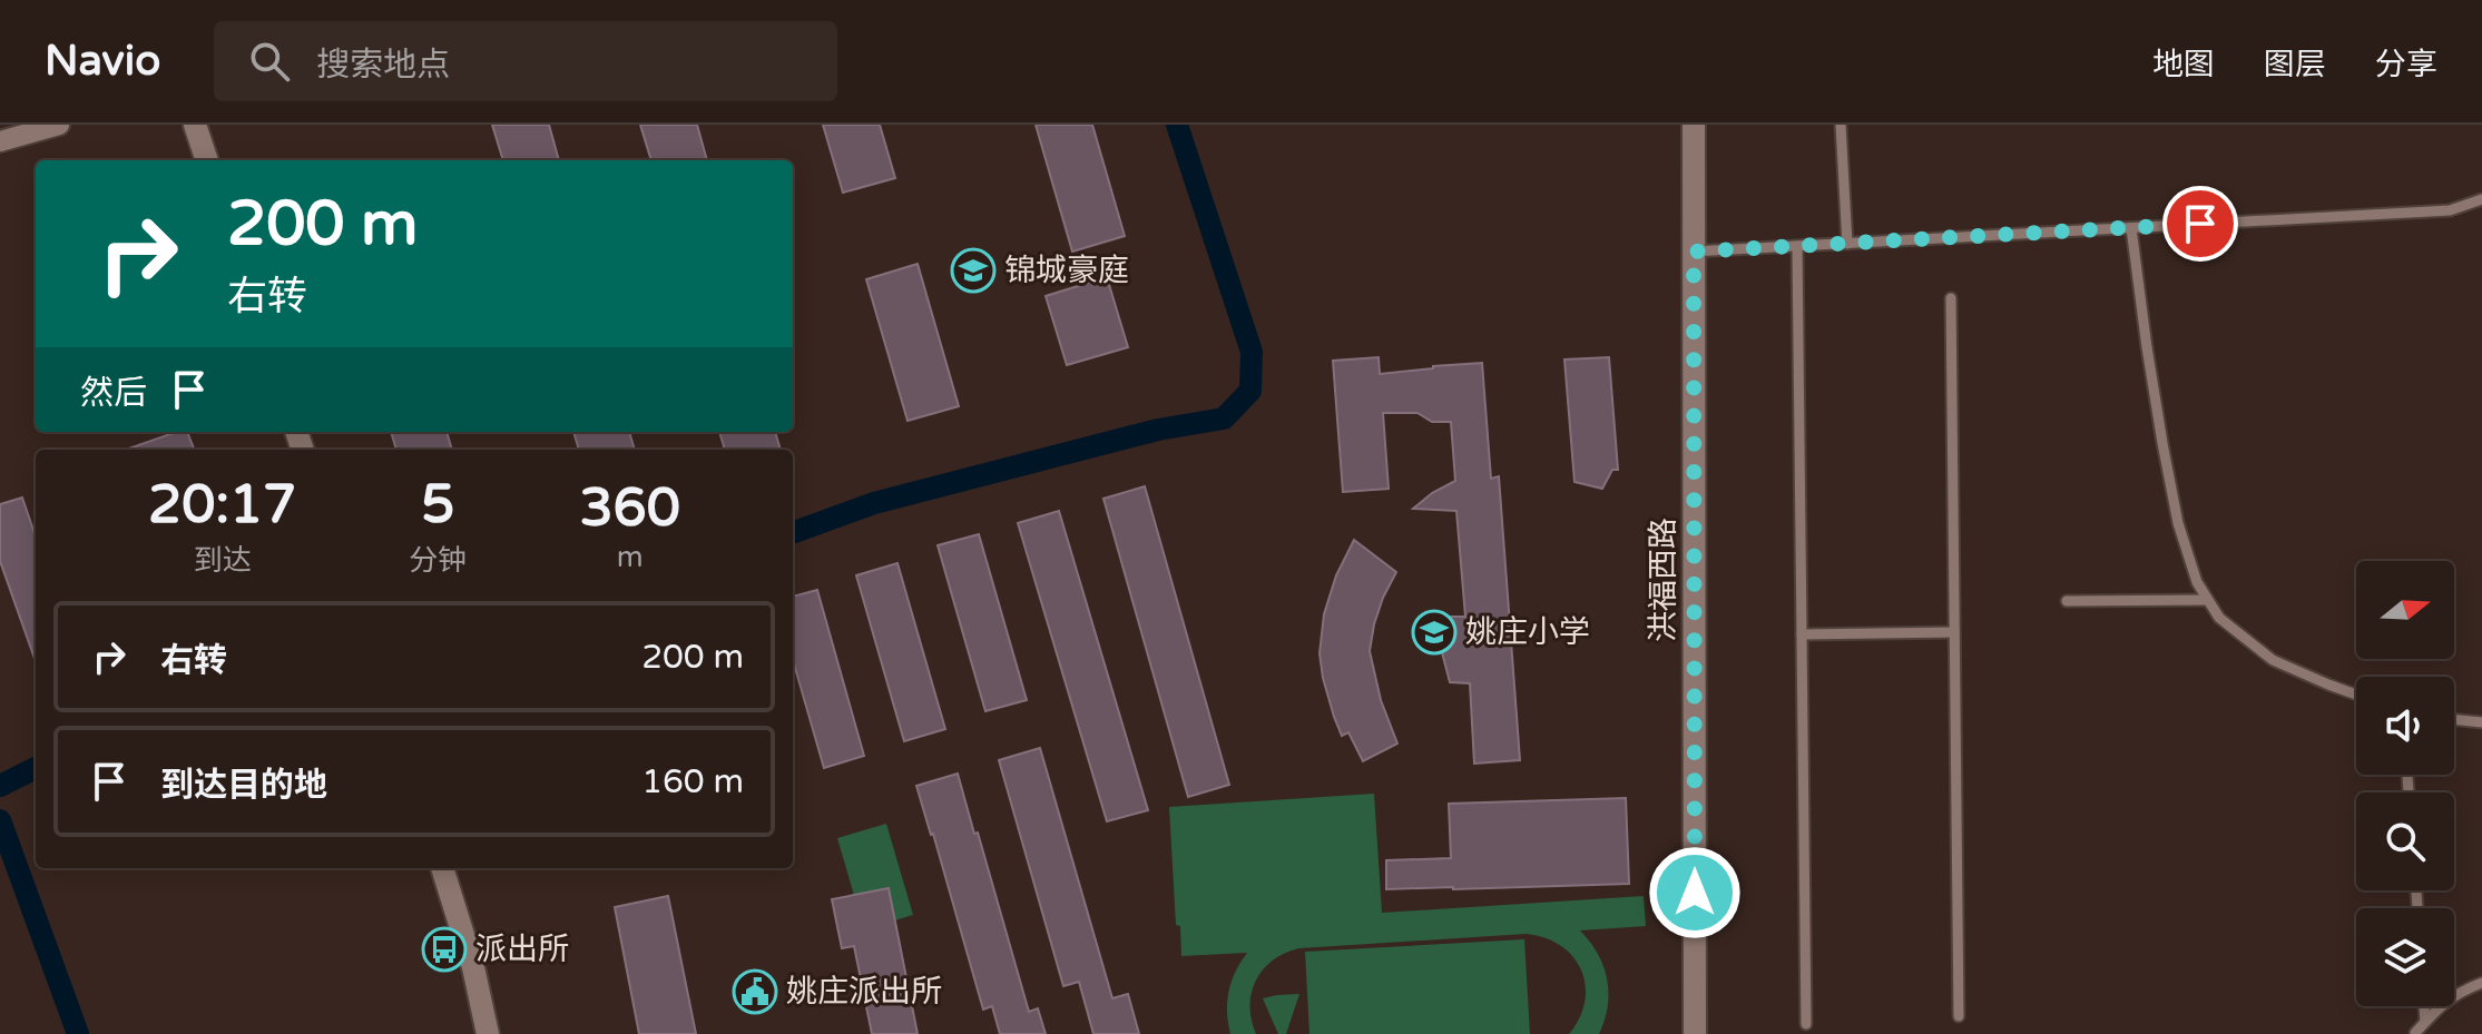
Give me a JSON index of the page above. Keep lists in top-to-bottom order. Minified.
{"streets":{"street":["洪福西路"]},"places":{"school or university":["锦城豪庭","姚庄小学"],"bus stop":["派出所"],"public building":["姚庄派出所"]},"north":"right","page":{"header":"Navio","search":"搜索地点","nav":["地图","图层","分享"],"turn":["200 m","右转"],"then":"然后","eta":["20:17","到达","5","分钟","360","m"],"list":[{"name":"右转","value":"200 m"},{"name":"到达目的地","value":"160 m"}]}}
